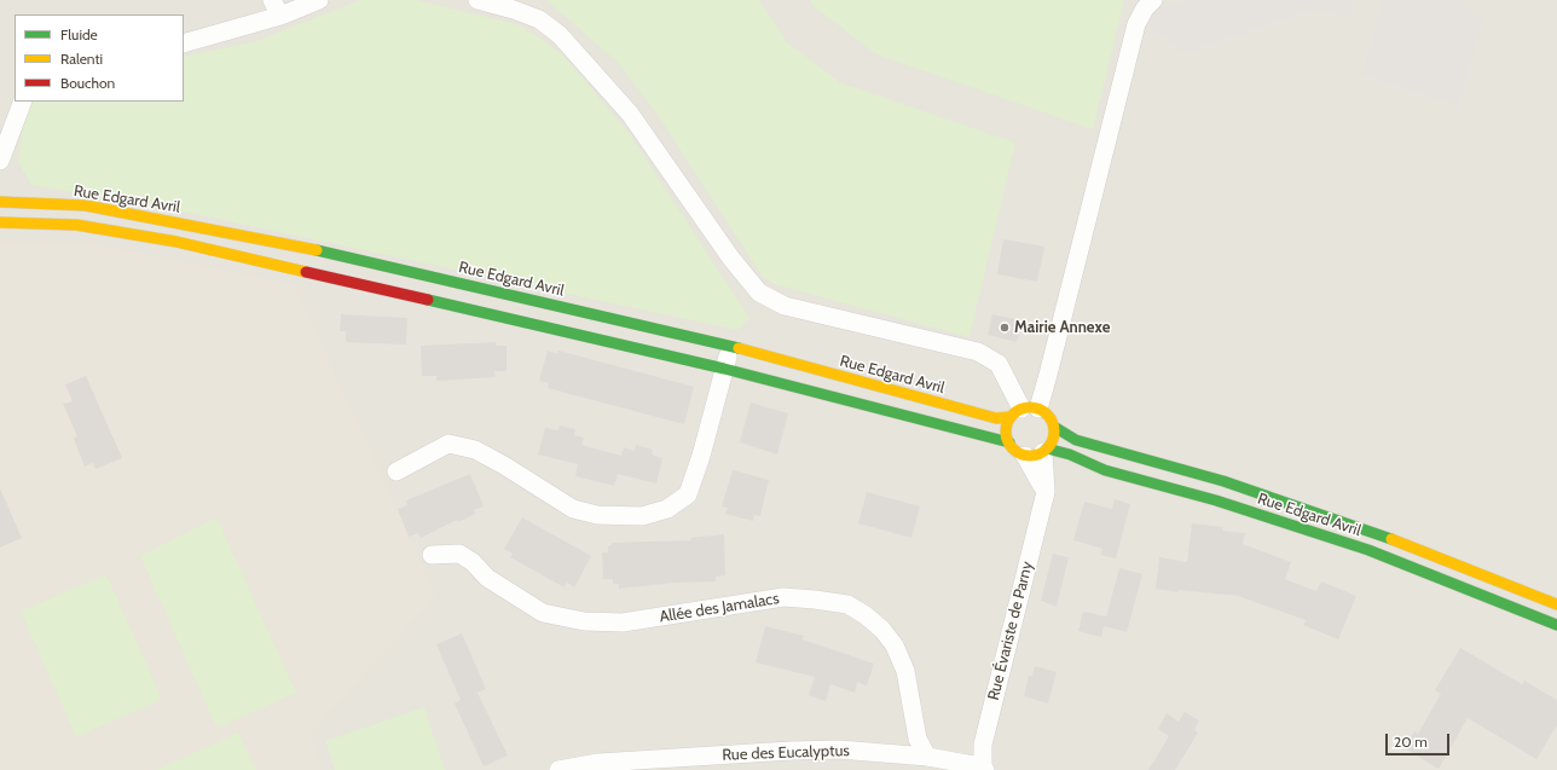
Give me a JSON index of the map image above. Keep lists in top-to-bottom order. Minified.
{"streets":{"street":["Rue Edgard Avril","Allée des Jamalacs","Rue Évariste de Parny","Rue des Eucalyptus"]},"crossings":[["Rue Edgard Avril","Rue Évariste de Parny"],["Allée des Jamalacs","Rue des Eucalyptus"],["Rue Évariste de Parny","Rue des Eucalyptus"]],"places":["Mairie Annexe"],"legend":["Fluide","Ralenti","Bouchon"],"scale_bar":"20 m"}
